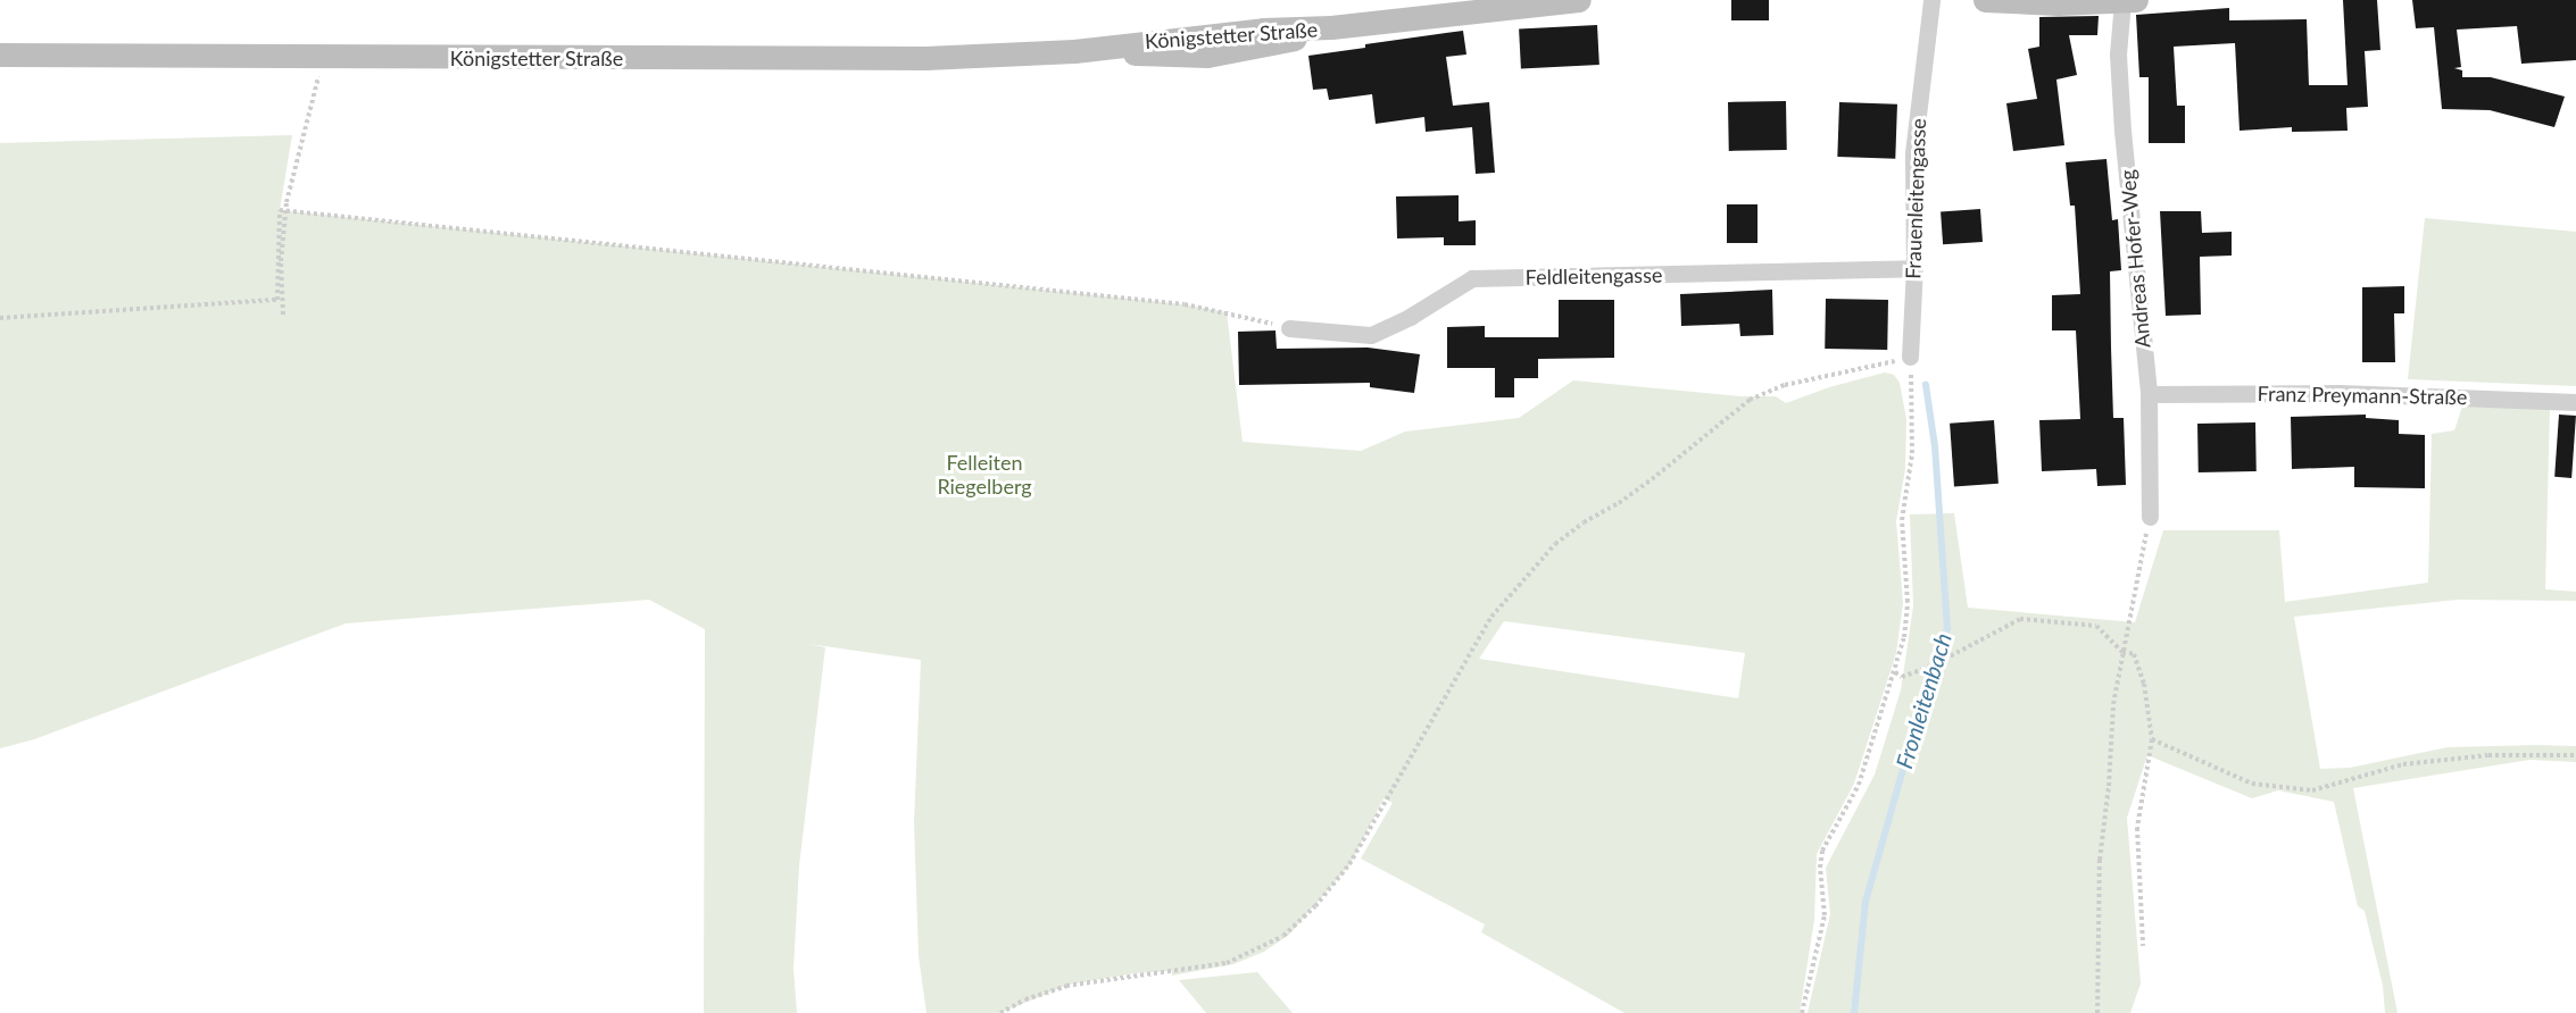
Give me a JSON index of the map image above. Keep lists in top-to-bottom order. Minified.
{"streets":{"main road":["Königstetter Straße"],"street":["Frauenleitengasse","Andreas Hofer-Weg","Feldleitengasse","Franz Preymann-Straße"]},"crossings":[["Frauenleitengasse","Feldleitengasse"],["Andreas Hofer-Weg","Franz Preymann-Straße"]],"water":["Fronleitenbach"],"parks":["Felleiten Riegelberg"]}
